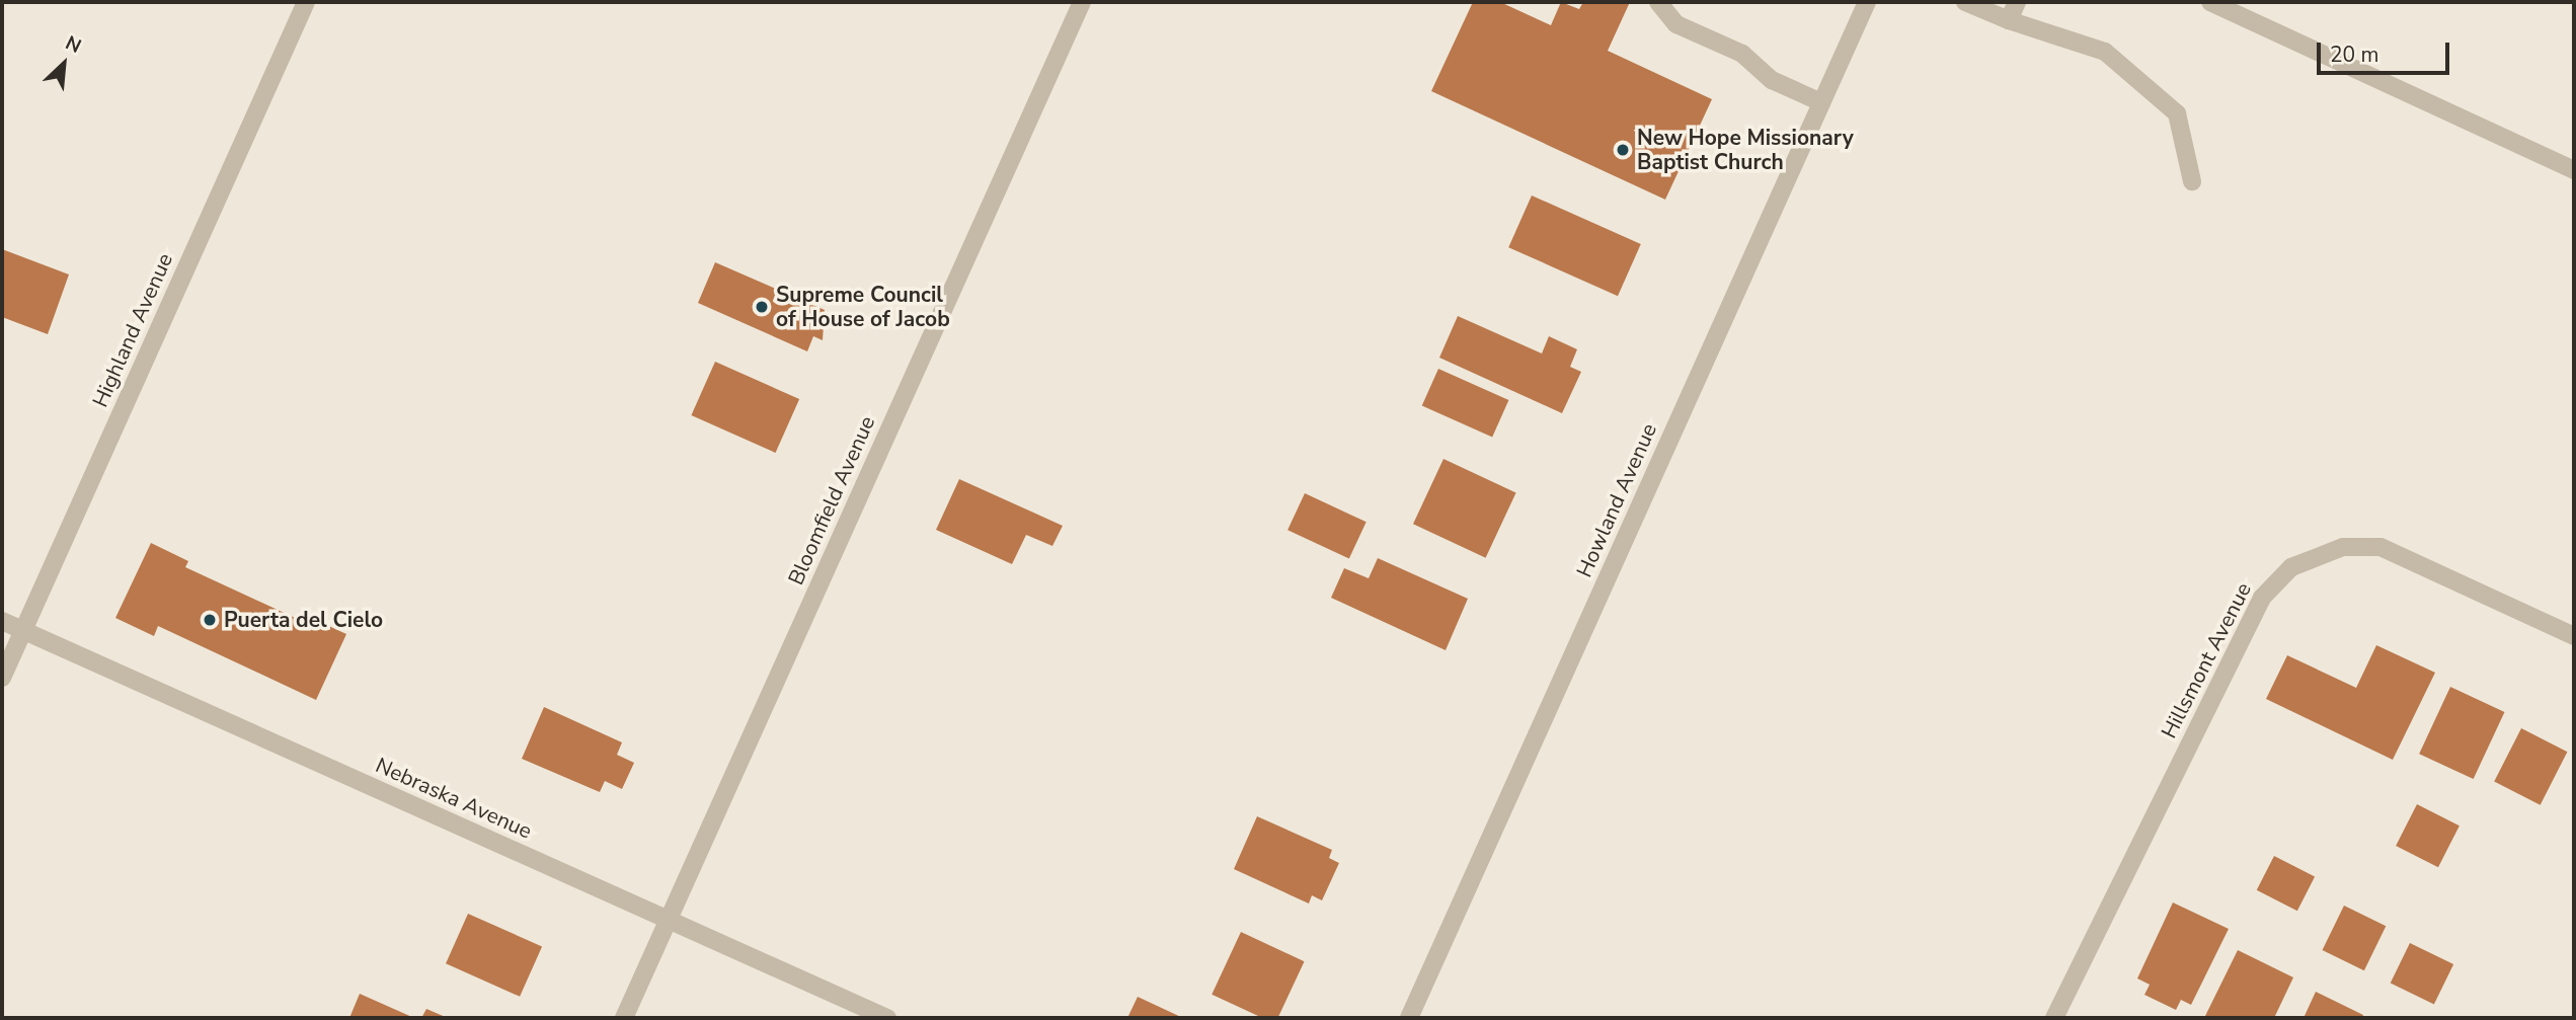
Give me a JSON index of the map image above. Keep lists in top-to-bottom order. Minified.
{"streets":{"street":["Highland Avenue","Bloomfield Avenue","Howland Avenue","Hillsmont Avenue","Nebraska Avenue"]},"crossings":[["Highland Avenue","Nebraska Avenue"],["Bloomfield Avenue","Nebraska Avenue"]],"places":["New Hope Missionary Baptist Church","Supreme Council of House of Jacob","Puerta del Cielo"],"scale_bar":"20 m","north":"top right"}
